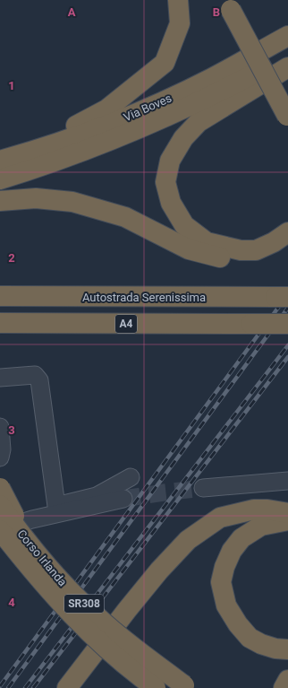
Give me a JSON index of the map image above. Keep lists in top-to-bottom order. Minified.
{"streets":{"highway":["Via Boves","Autostrada Serenissima","A4","Corso Irlanda","SR308"]},"grid":{"columns":["A","B"],"rows":["1","2","3","4"]}}
